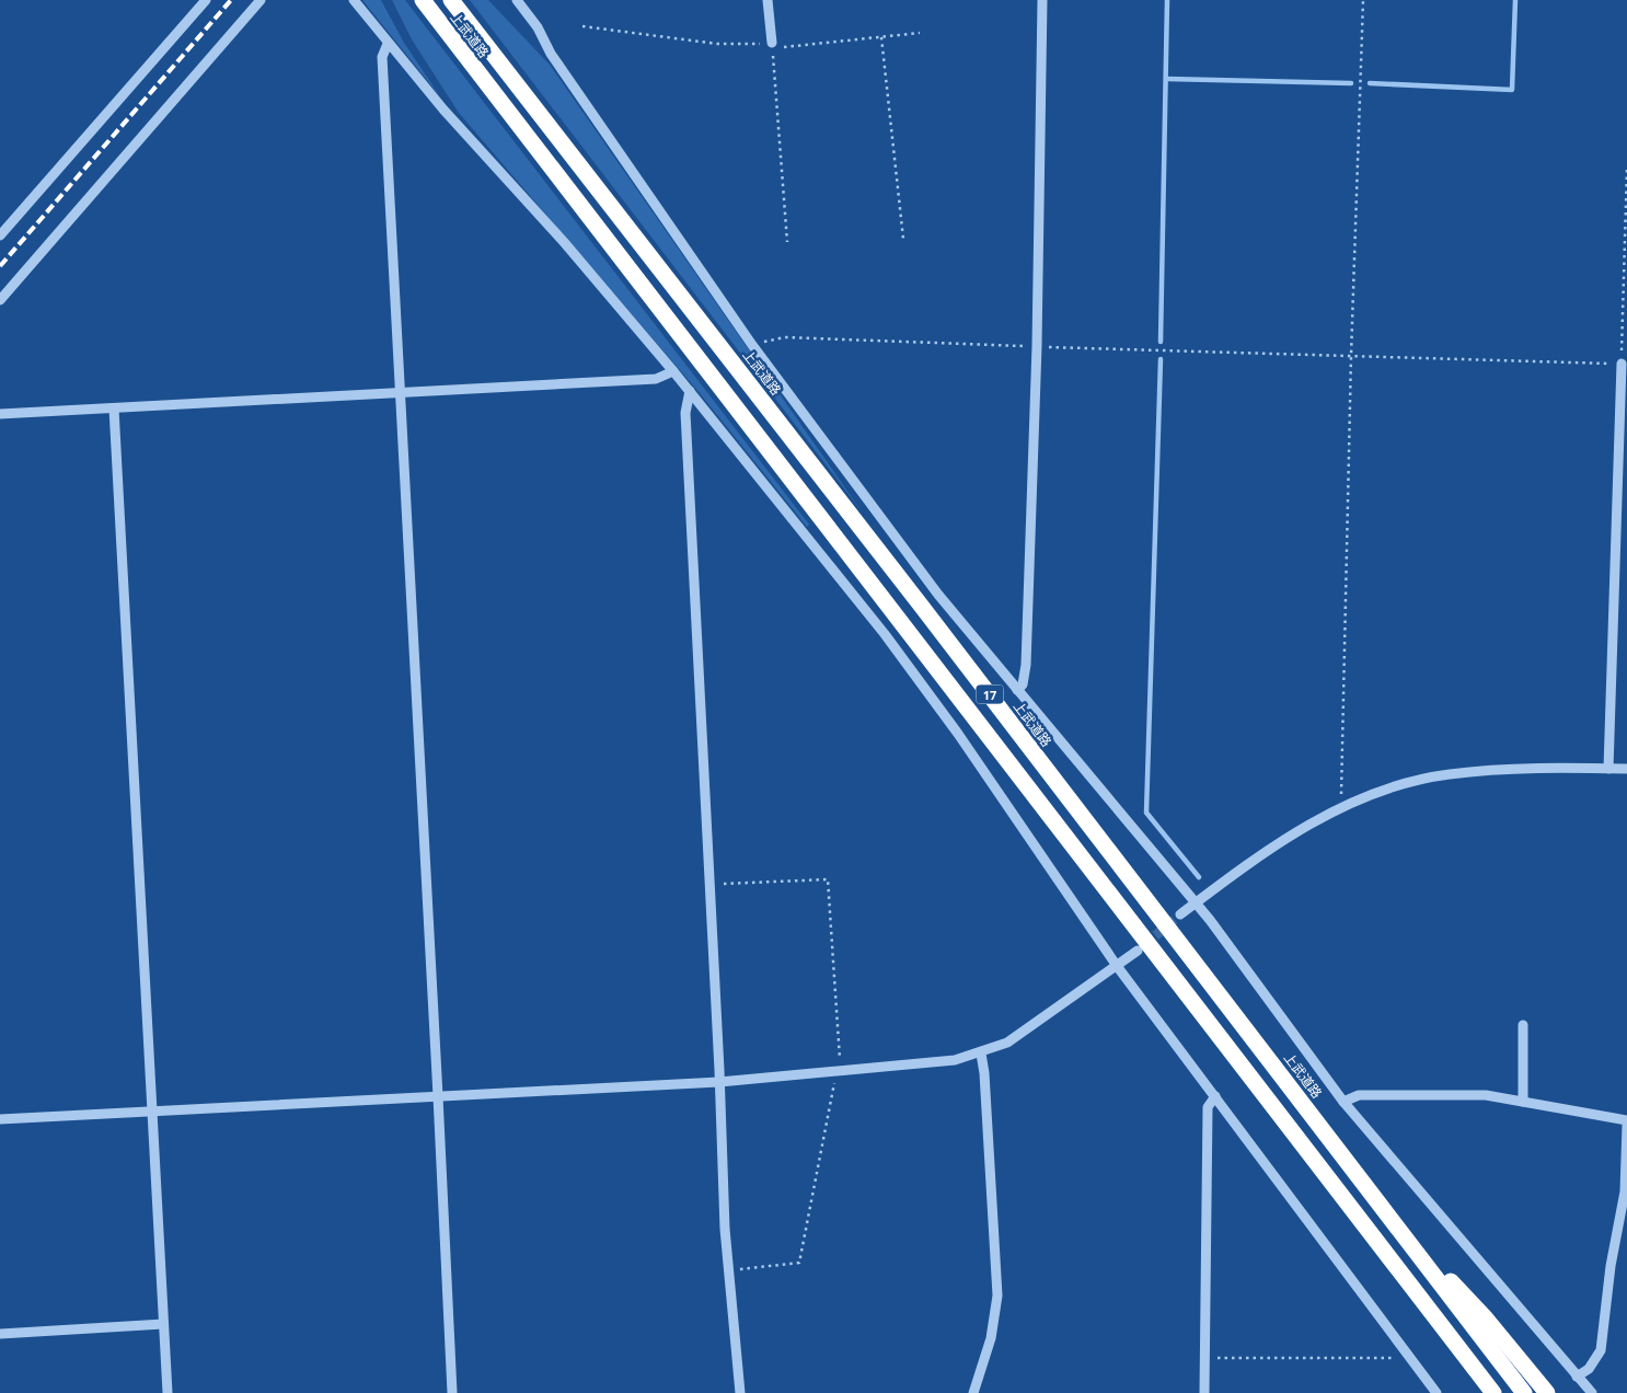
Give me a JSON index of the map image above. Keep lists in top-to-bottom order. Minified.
{"streets":{"highway":["上武道路","17"]}}
